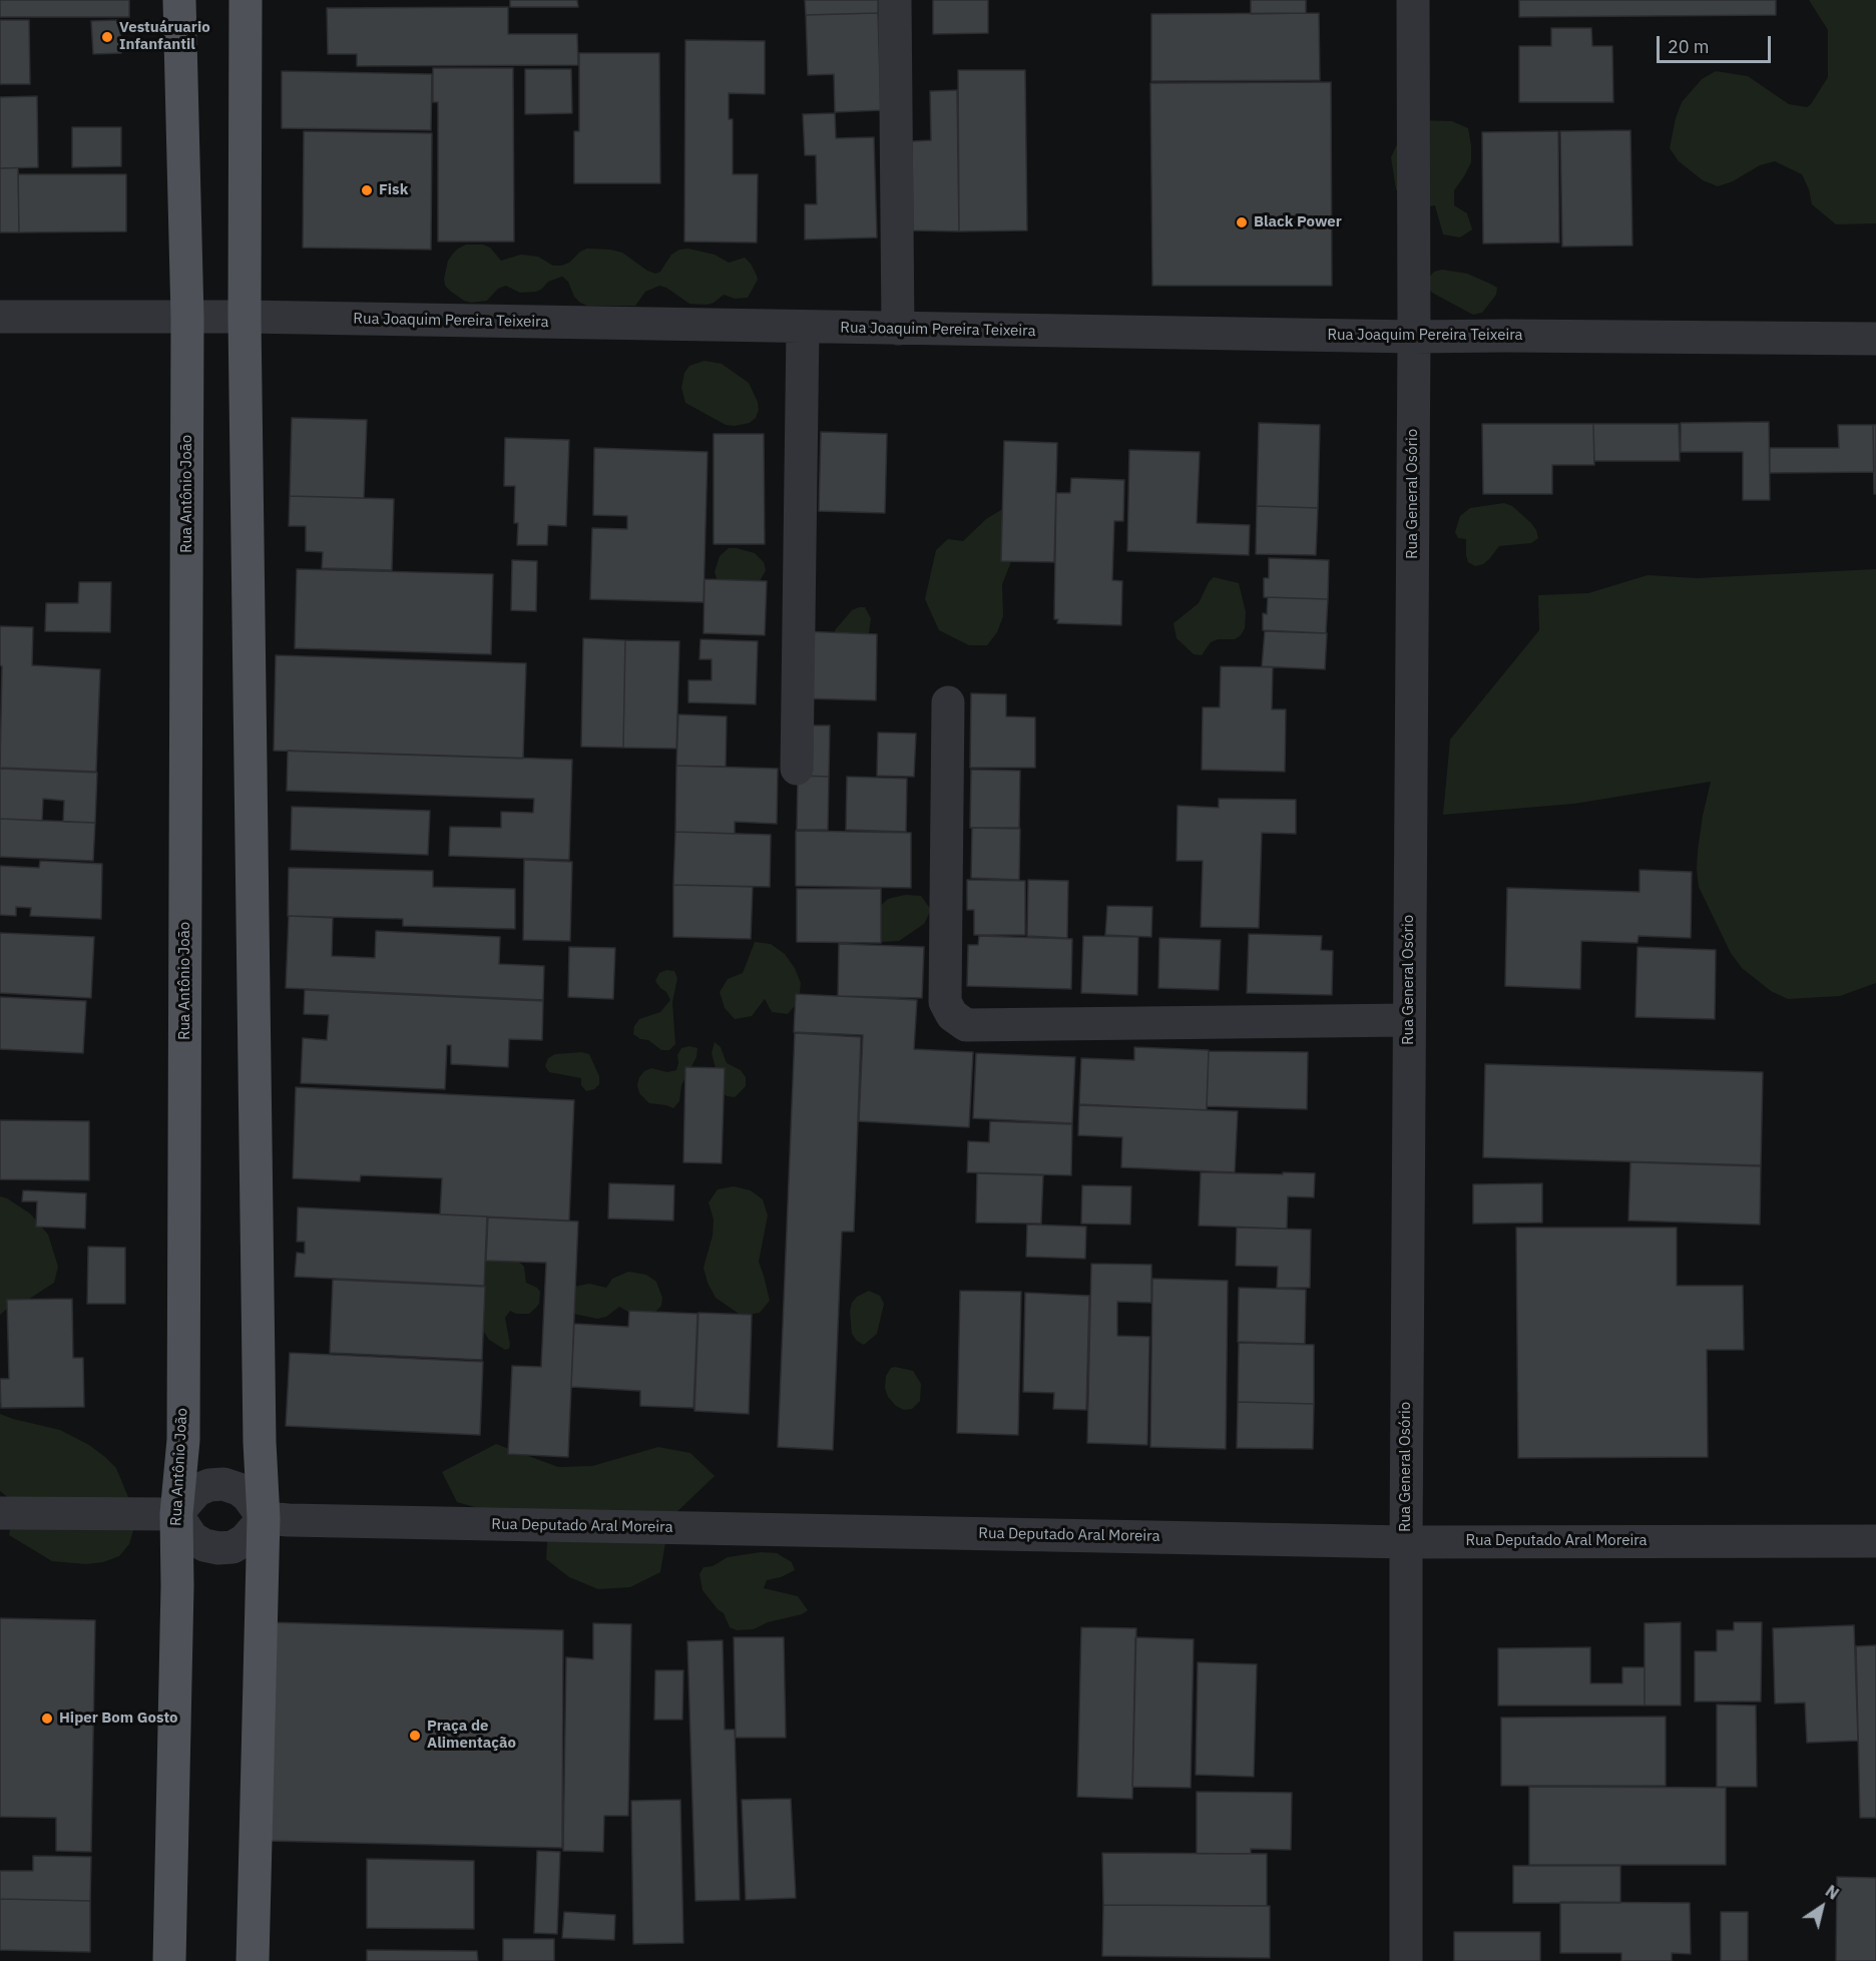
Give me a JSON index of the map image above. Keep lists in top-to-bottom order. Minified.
{"streets":{"main road":["Rua Antônio João"],"street":["Rua Joaquim Pereira Teixeira","Rua General Osório","Rua Deputado Aral Moreira"]},"crossings":[["Rua Joaquim Pereira Teixeira","Rua Antônio João"],["Rua Joaquim Pereira Teixeira","Rua General Osório"],["Rua Antônio João","Rua Deputado Aral Moreira"],["Rua General Osório","Rua Deputado Aral Moreira"]],"places":["Vestuáruario Infanfantil","Fisk","Black Power","Hiper Bom Gosto","Praça de Alimentação"],"scale_bar":"20 m","north":"top right"}
